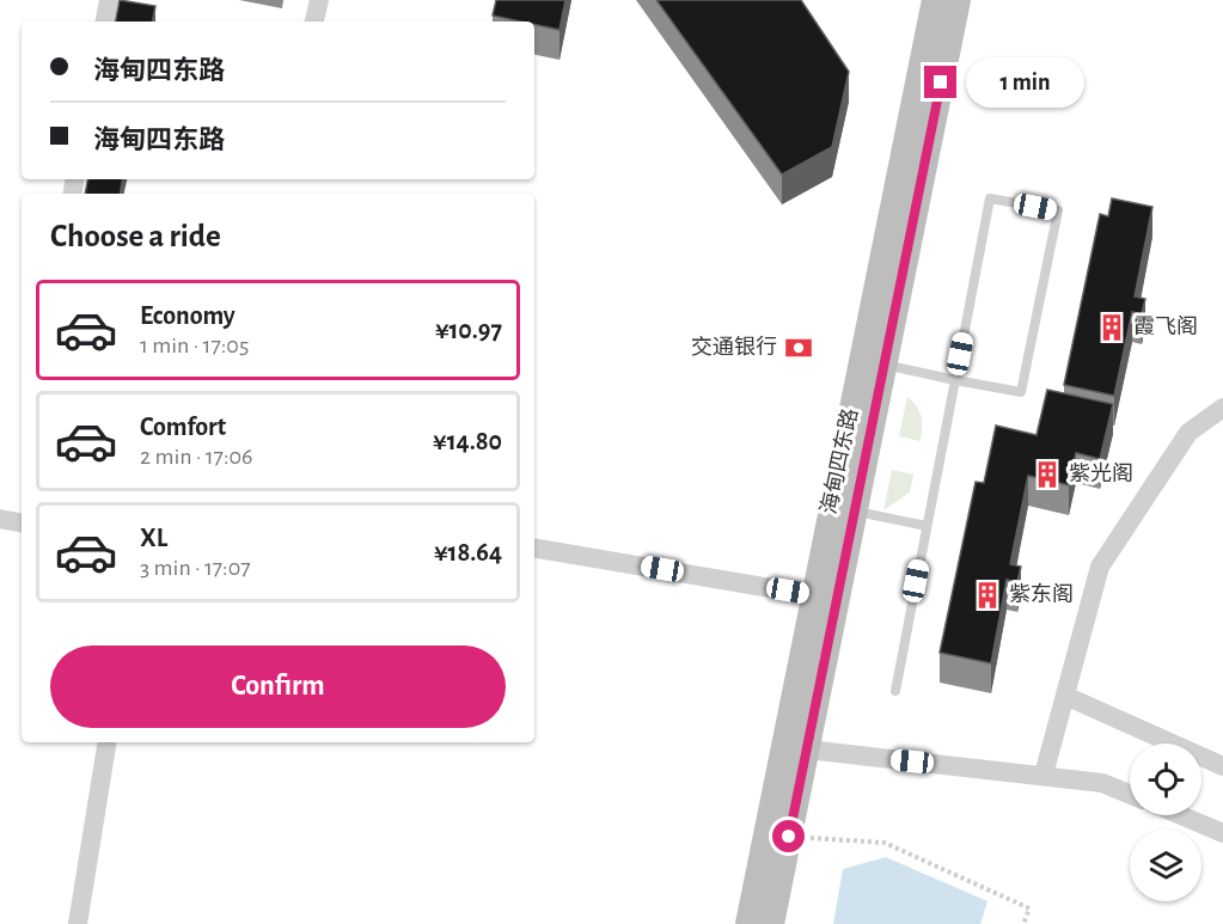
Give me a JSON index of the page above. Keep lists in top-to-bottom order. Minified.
{"streets":{"main road":["海甸四东路"]},"places":{"building":["霞飞阁","紫光阁","紫东阁"],"bank":["交通银行"]},"page":{"banner":["海甸四东路","海甸四东路"],"bubble":"1 min","heading":"Choose a ride","list":[{"name":"Economy","note":"1 min · 17:05","value":"¥10.97"},{"name":"Comfort","note":"2 min · 17:06","value":"¥14.80"},{"name":"XL","note":"3 min · 17:07","value":"¥18.64"}],"buttons":"Confirm"}}
